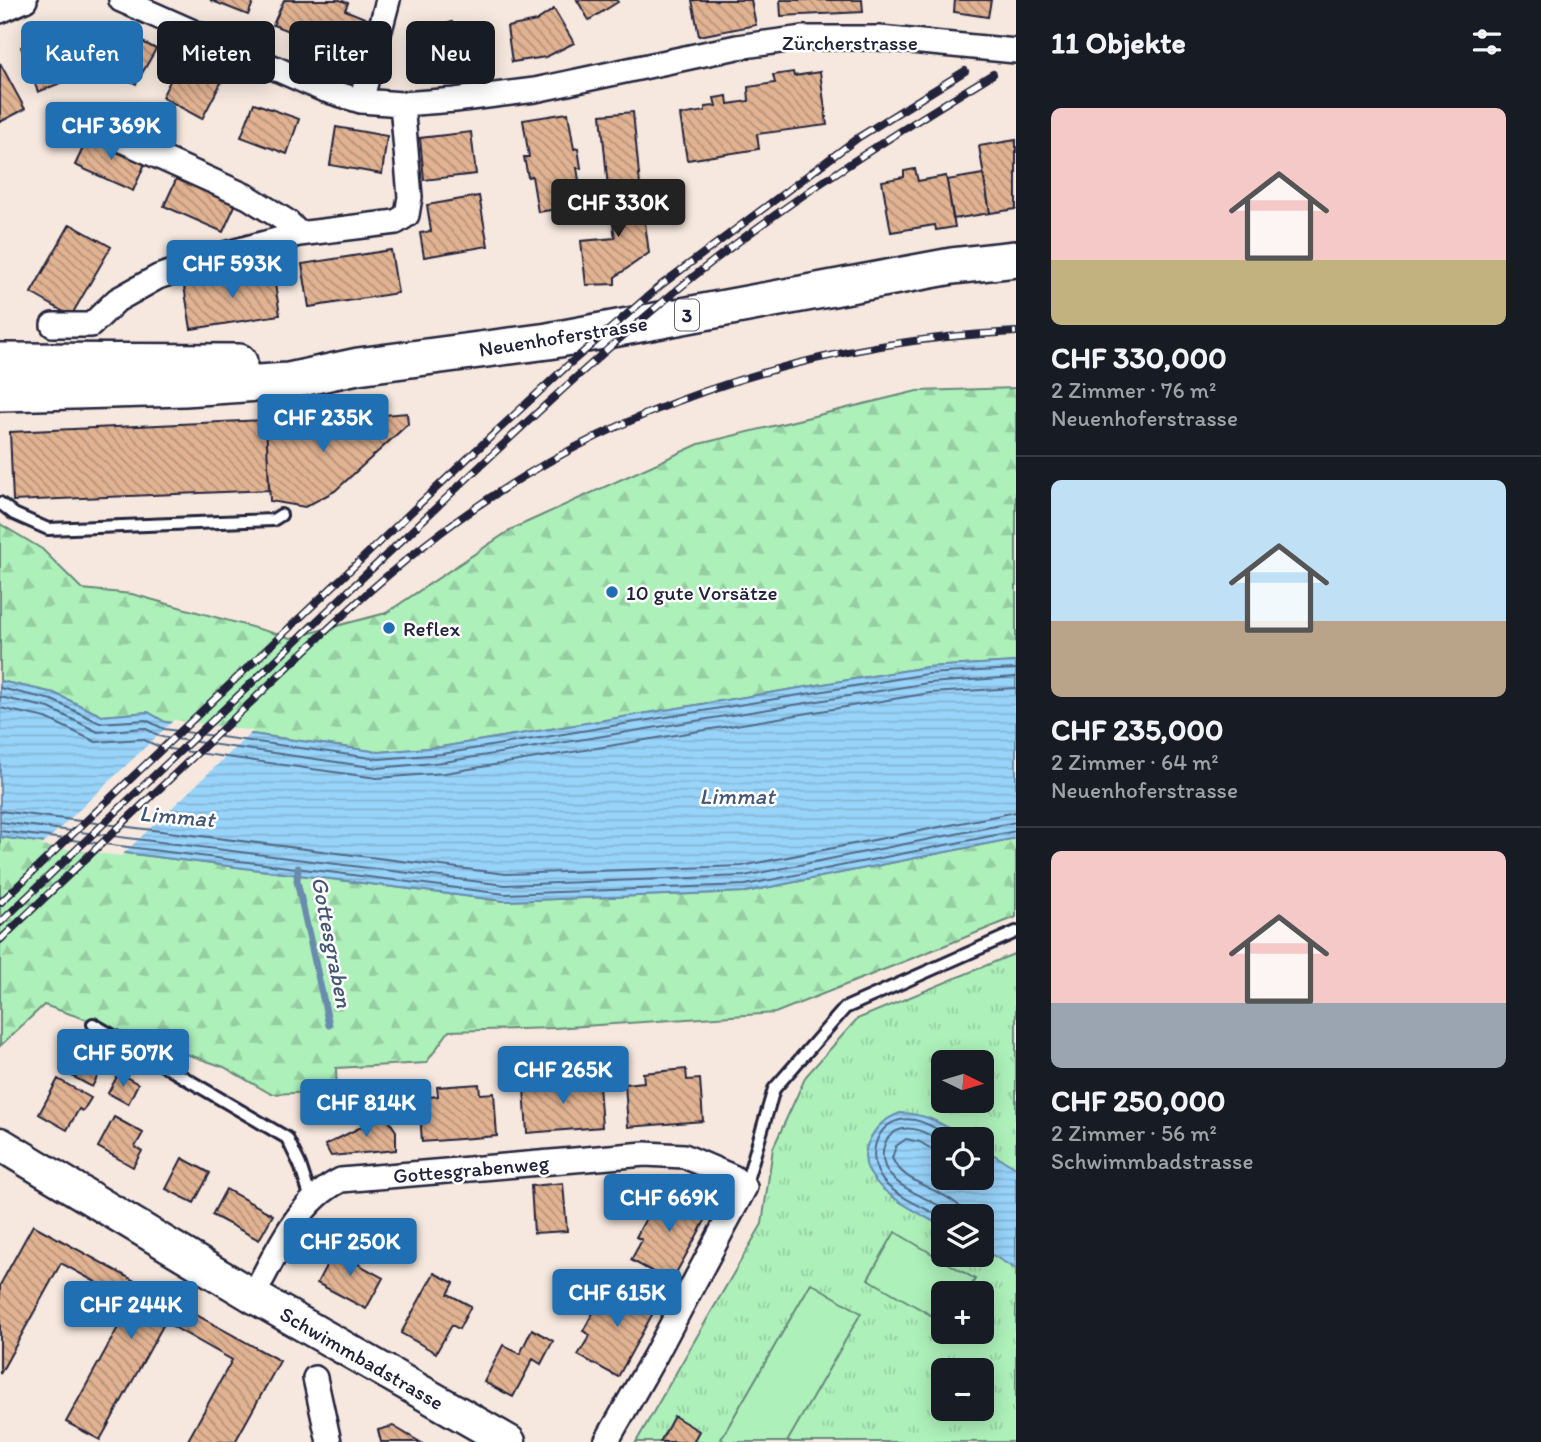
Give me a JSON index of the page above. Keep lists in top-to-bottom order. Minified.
{"streets":{"main road":["3","Neuenhoferstrasse","Schwimmbadstrasse"],"street":["Zürcherstrasse","Gottesgrabenweg"]},"crossings":[["Gottesgrabenweg","Schwimmbadstrasse"]],"water":["Limmat","Gottesgraben"],"places":["10 gute Vorsätze","Reflex"],"north":"right","page":{"heading":"11 Objekte","chip":["Kaufen","Mieten","Filter","Neu"],"list":[{"name":"CHF 330,000","note":"2 Zimmer · 76 m² · Neuenhoferstrasse"},{"name":"CHF 235,000","note":"2 Zimmer · 64 m² · Neuenhoferstrasse"},{"name":"CHF 250,000","note":"2 Zimmer · 56 m² · Schwimmbadstrasse"}],"price":["CHF 369K","CHF 330K","CHF 593K","CHF 235K","CHF 507K","CHF 265K","CHF 814K","CHF 669K","CHF 250K","CHF 615K","CHF 244K"],"map_buttons":["+","−"]}}
